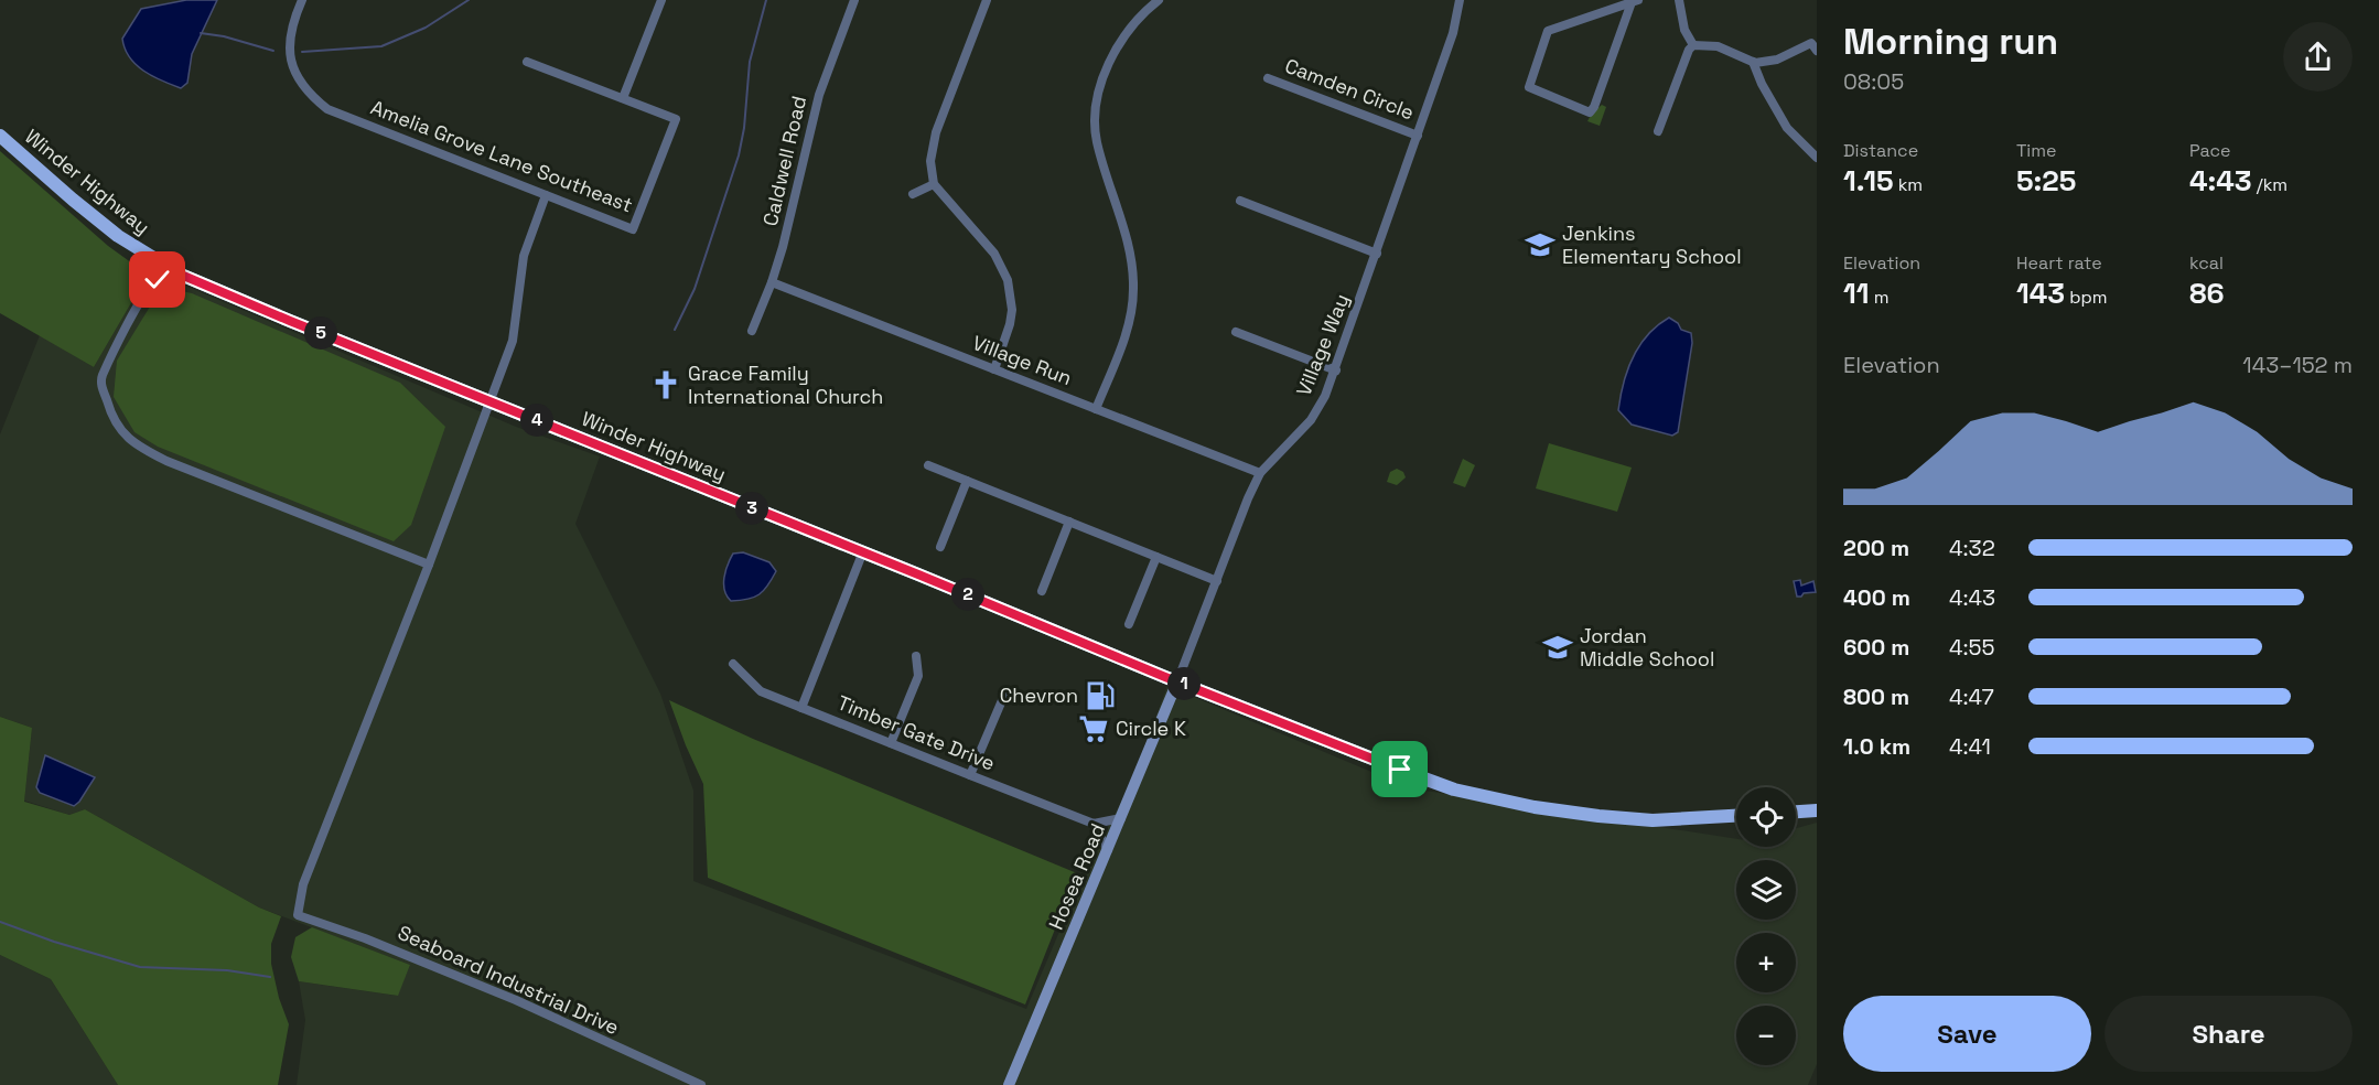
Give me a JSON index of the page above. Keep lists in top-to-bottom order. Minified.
{"streets":{"main road":["Winder Highway"],"street":["Camden Circle","Amelia Grove Lane Southeast","Caldwell Road","Village Way","Village Run","Timber Gate Drive","Hosea Road","Seaboard Industrial Drive"]},"crossings":[["Camden Circle","Village Way"],["Caldwell Road","Village Run"],["Winder Highway","Village Way"],["Winder Highway","Hosea Road"],["Village Way","Village Run"],["Village Way","Hosea Road"]],"places":{"school or university":["Jenkins Elementary School","Jordan Middle School"],"church":["Grace Family International Church"],"fuel station":["Chevron"],"supermarket":["Circle K"]},"page":{"heading":["Morning run","08:05"],"stats":[["Distance","1.15 km"],["Time","5:25"],["Pace","4:43 /km"],["Elevation","11 m"],["Heart rate","143 bpm"],["kcal","86"]],"pins":["5","4","3","2","1"],"chart":["Elevation","143–152 m"],"list":[{"name":"200 m","note":"4:32"},{"name":"400 m","note":"4:43"},{"name":"600 m","note":"4:55"},{"name":"800 m","note":"4:47"},{"name":"1.0 km","note":"4:41"}],"map_buttons":["+","−"],"buttons":["Save","Share"]}}
